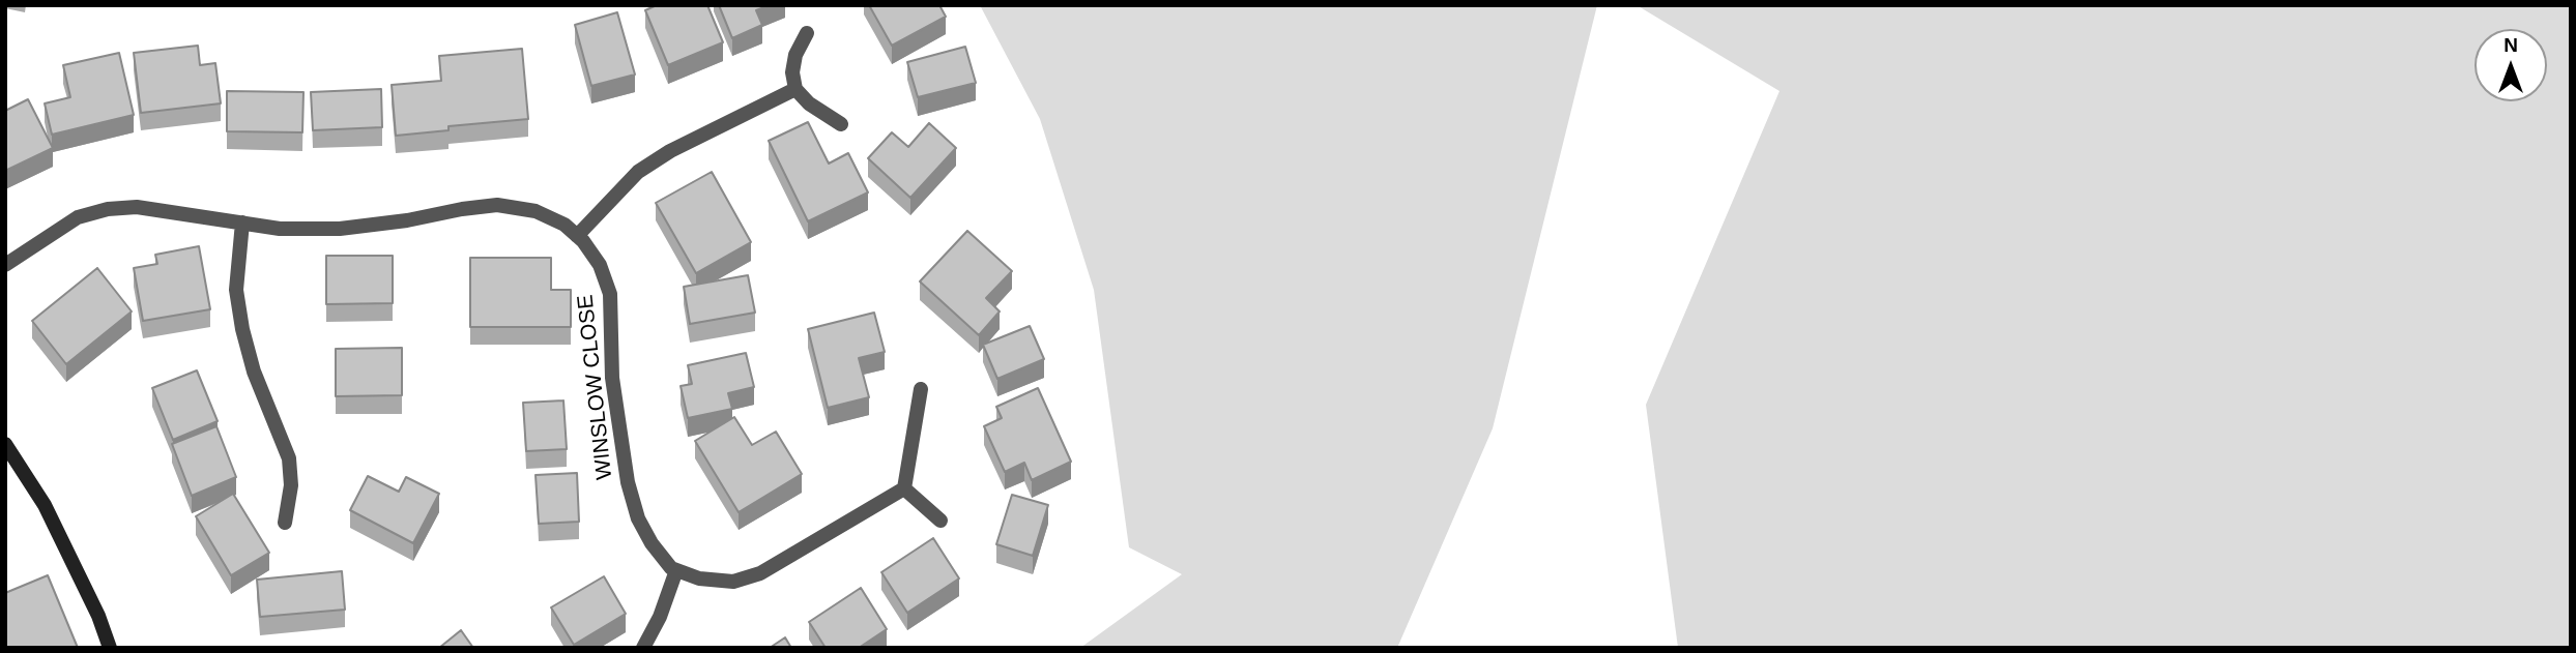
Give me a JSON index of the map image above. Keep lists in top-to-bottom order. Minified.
{"streets":{"street":["WINSLOW CLOSE"]},"north":"top"}
